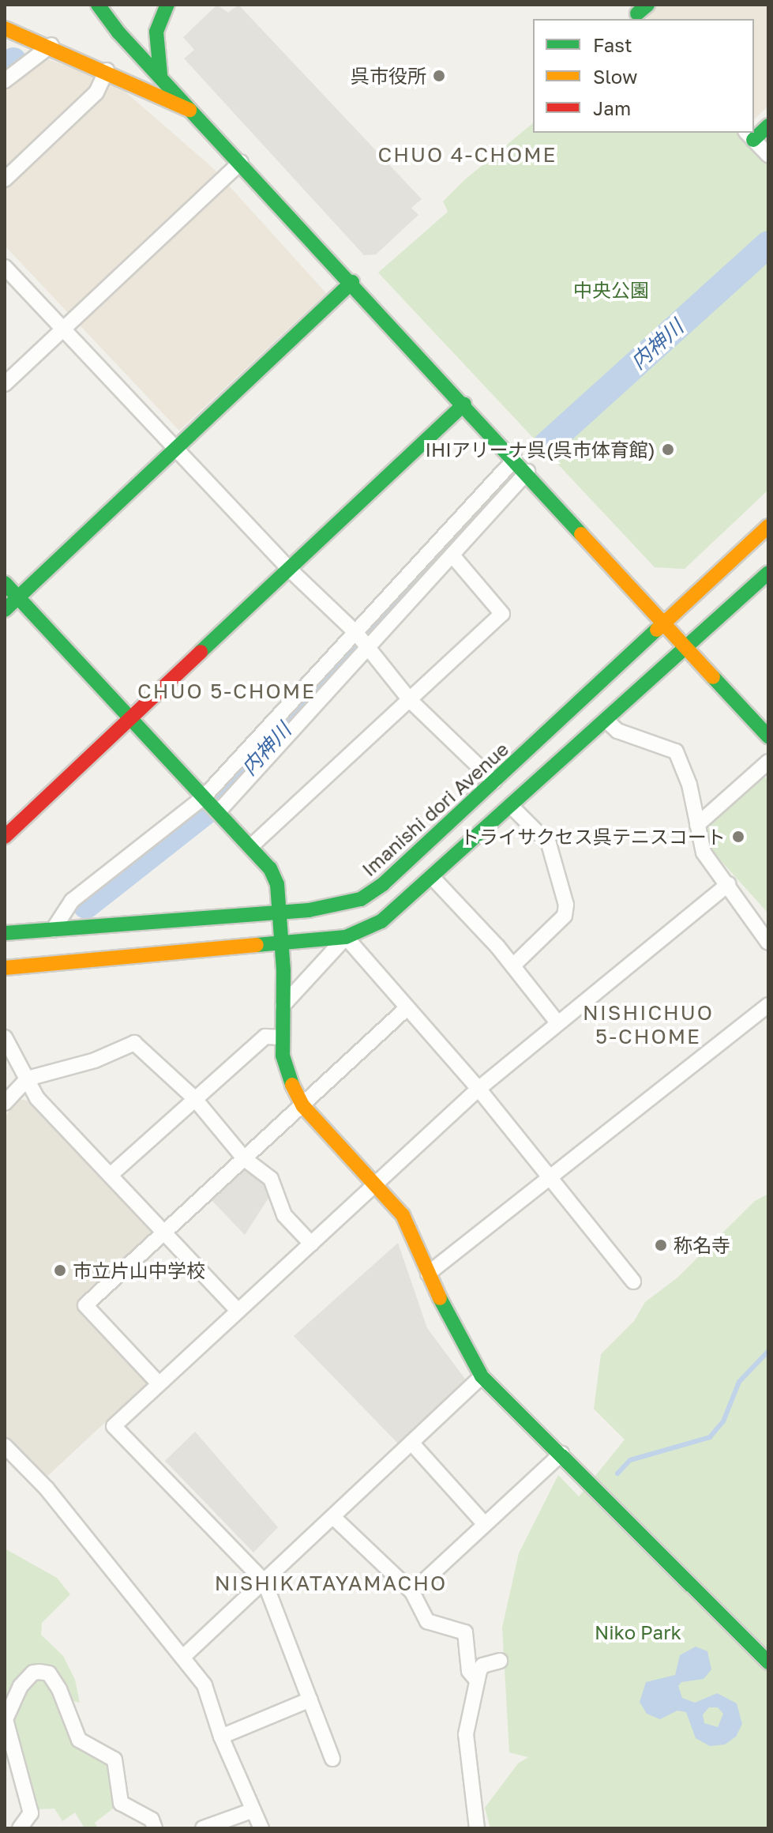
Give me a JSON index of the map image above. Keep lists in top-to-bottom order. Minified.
{"streets":{"street":["Imanishi dori Avenue"]},"districts":["CHUO 4-CHOME","CHUO 5-CHOME","NISHICHUO 5-CHOME","NISHIKATAYAMACHO"],"water":["内神川"],"parks":["中央公園","Niko Park"],"places":["呉市役所","IHIアリーナ呉(呉市体育館)","トライサクセス呉テニスコート","称名寺","市立片山中学校"],"legend":["Fast","Slow","Jam"]}
